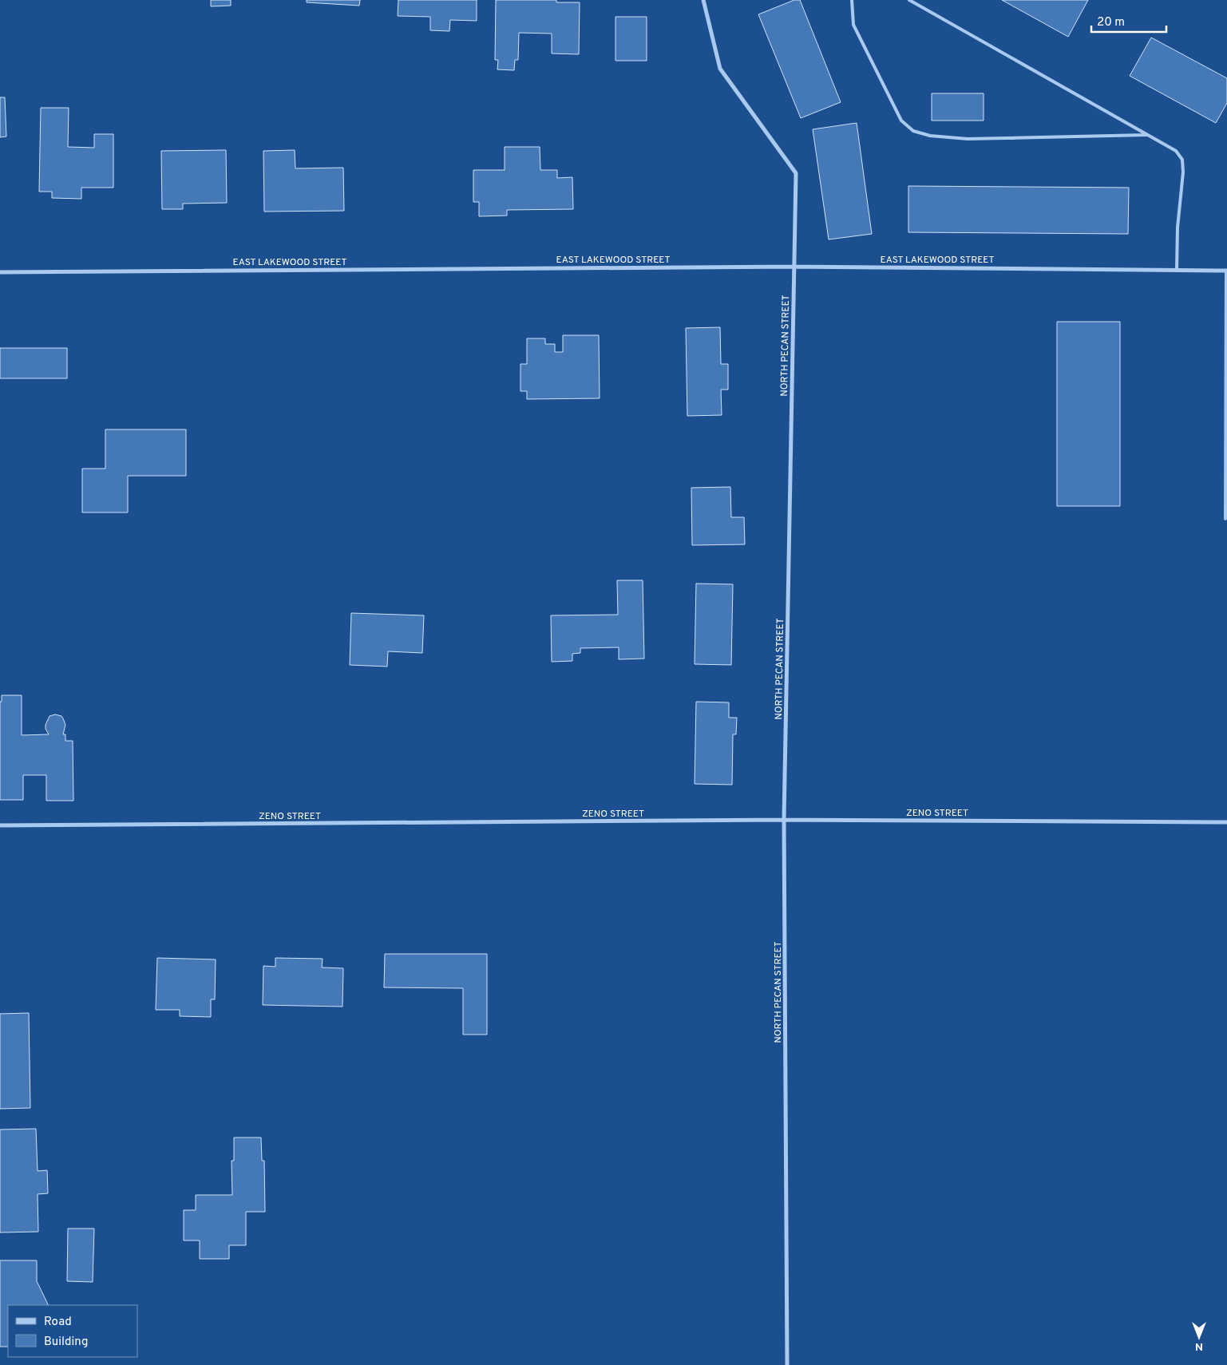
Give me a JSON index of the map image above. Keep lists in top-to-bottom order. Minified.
{"streets":{"street":["EAST LAKEWOOD STREET","NORTH PECAN STREET","ZENO STREET"]},"crossings":[["EAST LAKEWOOD STREET","NORTH PECAN STREET"],["NORTH PECAN STREET","ZENO STREET"]],"legend":["Road","Building"],"scale_bar":"20 m","north":"bottom"}
